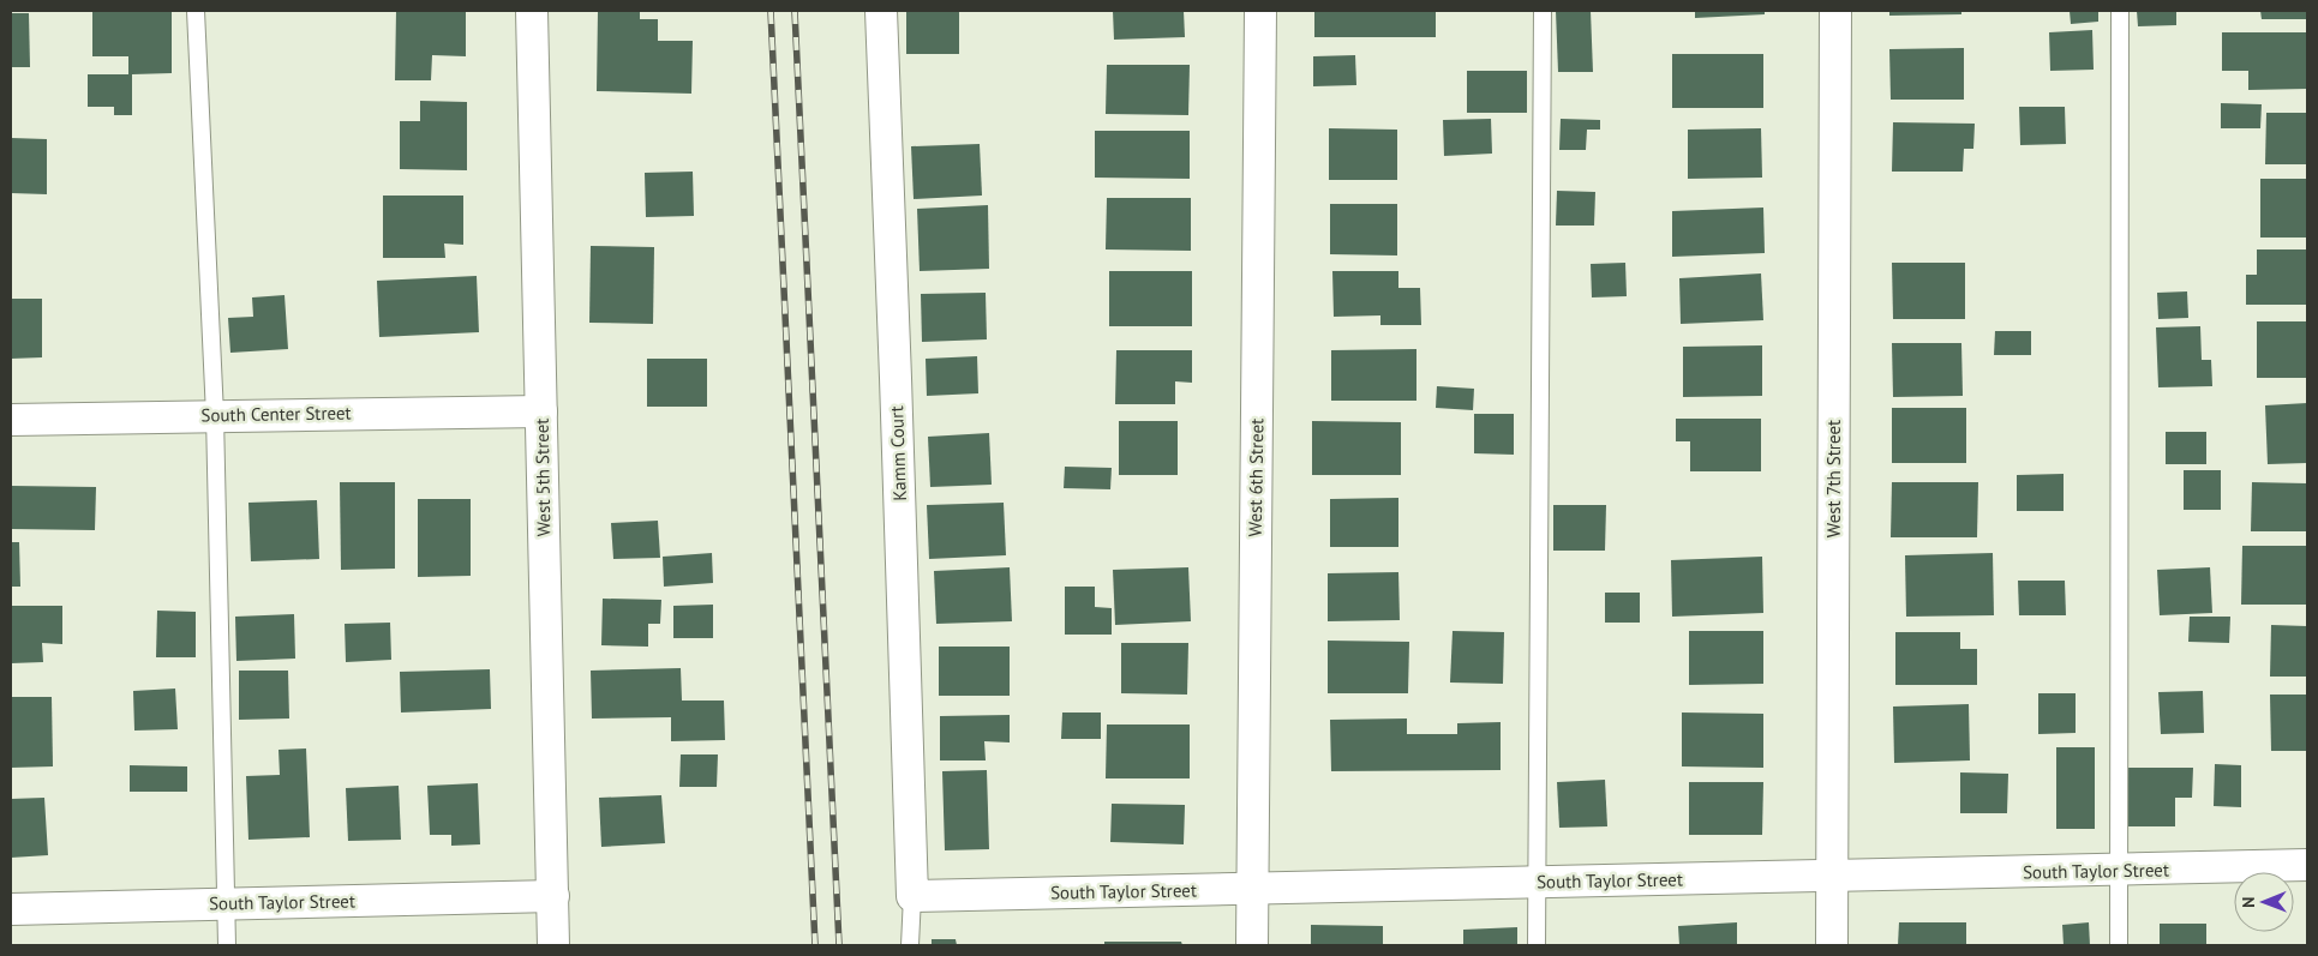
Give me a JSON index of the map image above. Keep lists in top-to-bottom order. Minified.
{"streets":{"street":["South Center Street","Kamm Court","West 5th Street","West 6th Street","West 7th Street","South Taylor Street"]},"crossings":[["South Center Street","West 5th Street"],["Kamm Court","South Taylor Street"],["West 5th Street","South Taylor Street"],["West 6th Street","South Taylor Street"],["West 7th Street","South Taylor Street"]],"north":"left"}
